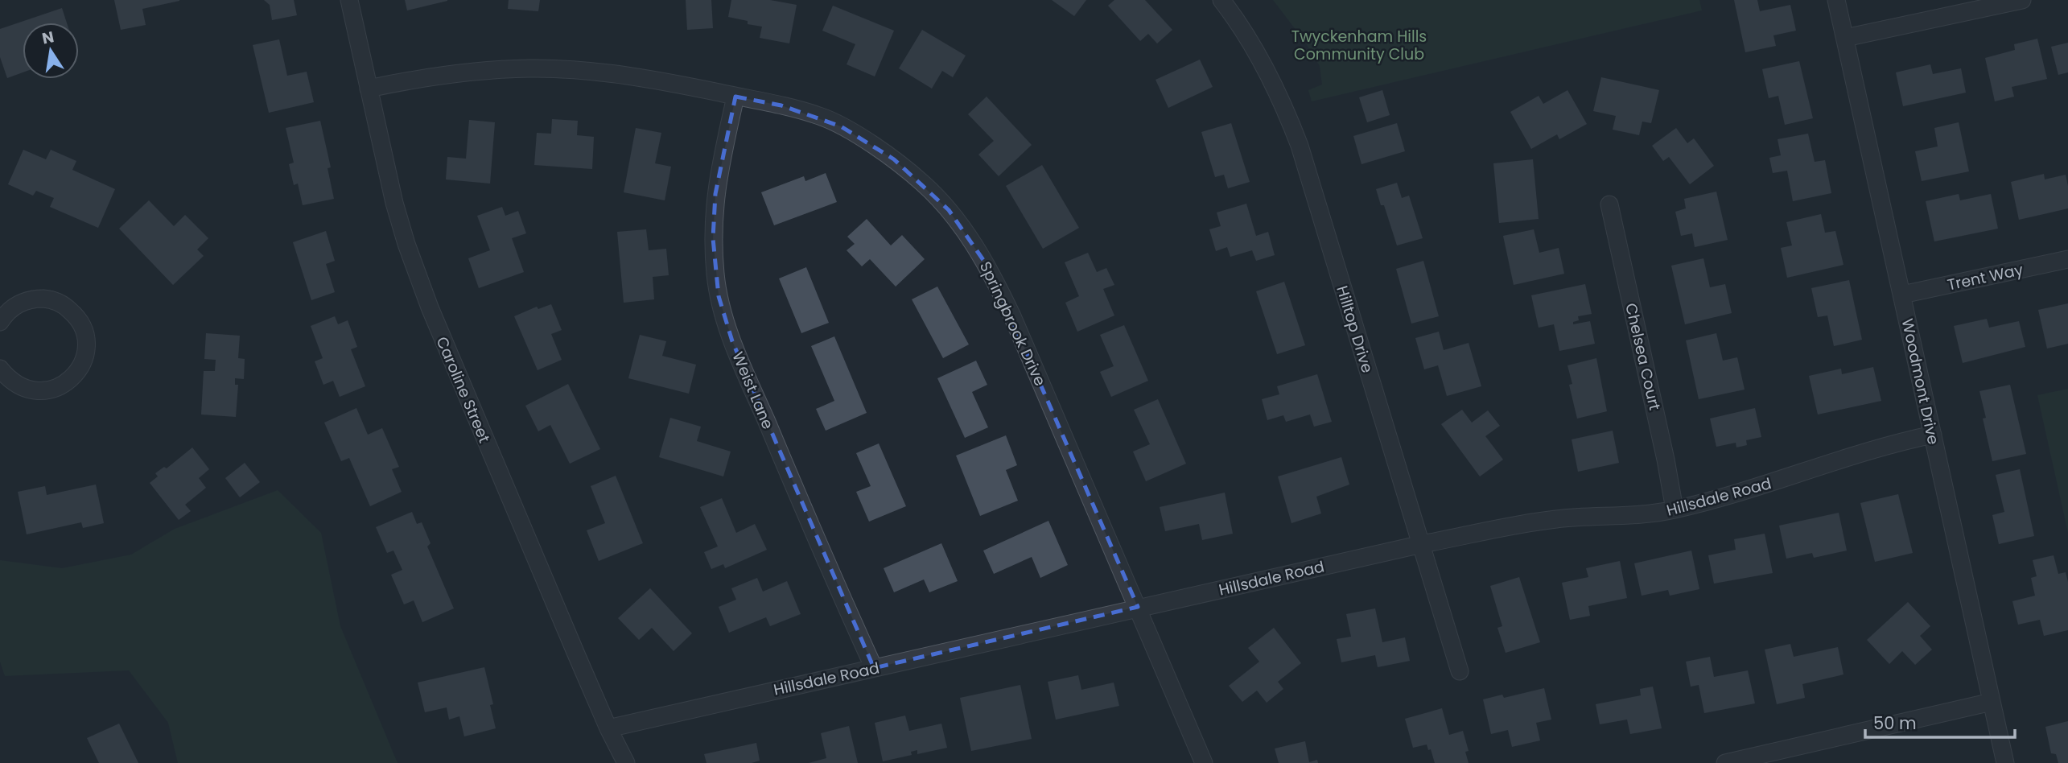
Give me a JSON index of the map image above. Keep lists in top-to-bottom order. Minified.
{"streets":{"street":["Trent Way","Springbrook Drive","Hilltop Drive","Chelsea Court","Woodmont Drive","Caroline Street","Weist Lane","Hillsdale Road"]},"crossings":[["Trent Way","Woodmont Drive"],["Springbrook Drive","Caroline Street"],["Springbrook Drive","Weist Lane"],["Springbrook Drive","Hillsdale Road"],["Hilltop Drive","Hillsdale Road"],["Chelsea Court","Hillsdale Road"],["Woodmont Drive","Hillsdale Road"],["Caroline Street","Hillsdale Road"],["Weist Lane","Hillsdale Road"]],"parks":["Twyckenham Hills Community Club"],"scale_bar":"50 m","north":"top"}
